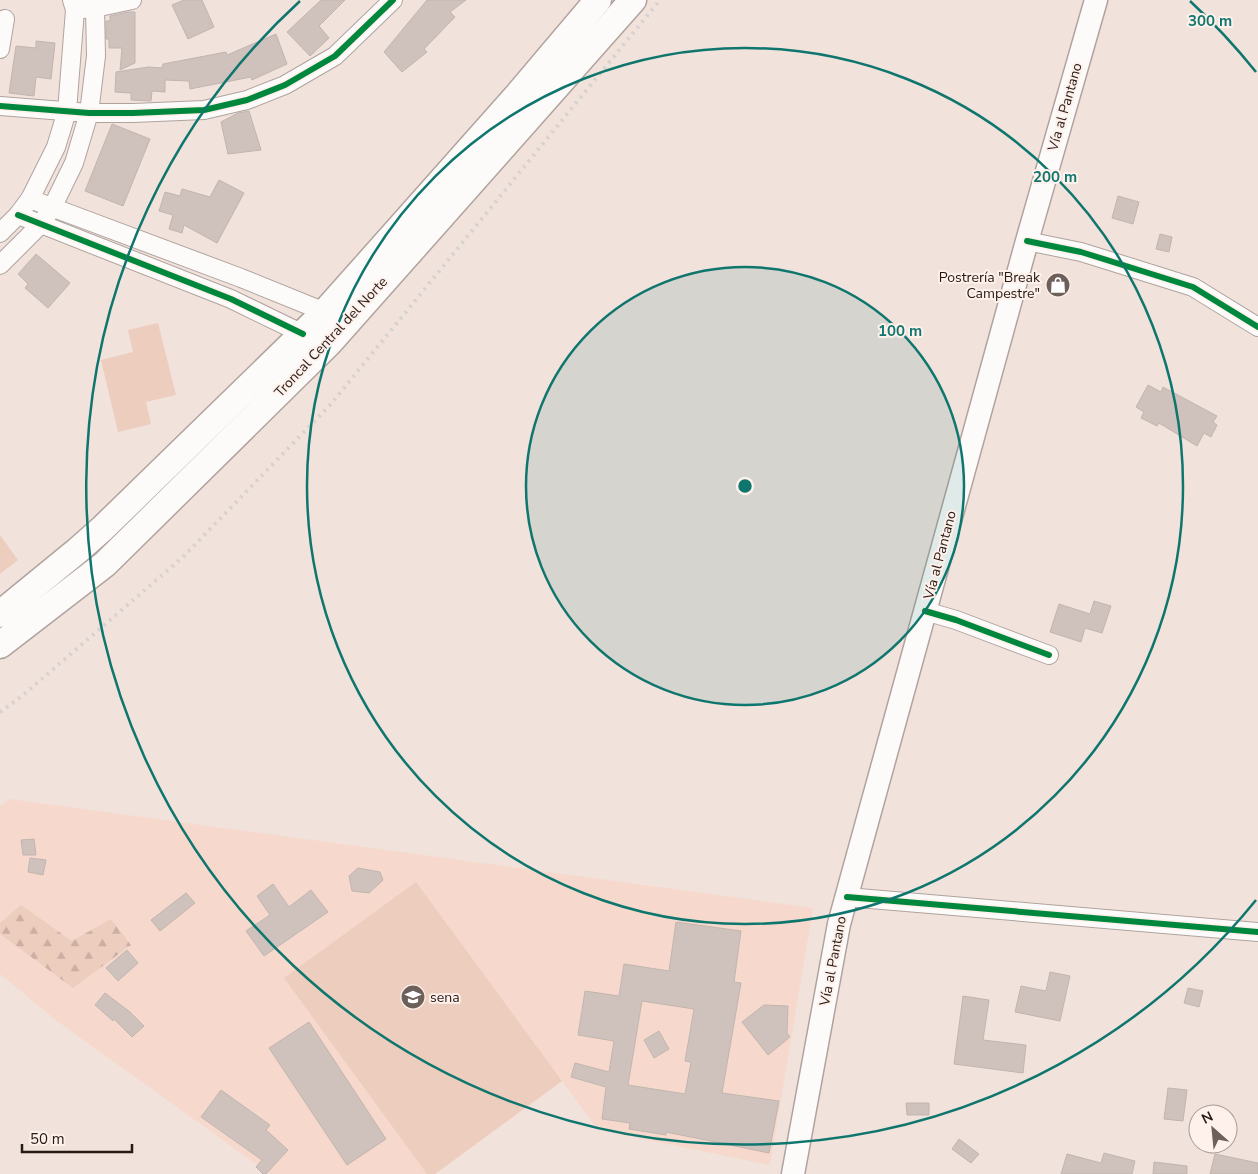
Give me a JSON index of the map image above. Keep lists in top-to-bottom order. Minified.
{"streets":{"highway":["Troncal Central del Norte"],"main road":["Vía al Pantano"]},"places":{"shop":["Postrería \"Break Campestre\""],"school or university":["sena"]},"scale_bar":"50 m","north":"top left","rings":["300 m","200 m","100 m"]}
